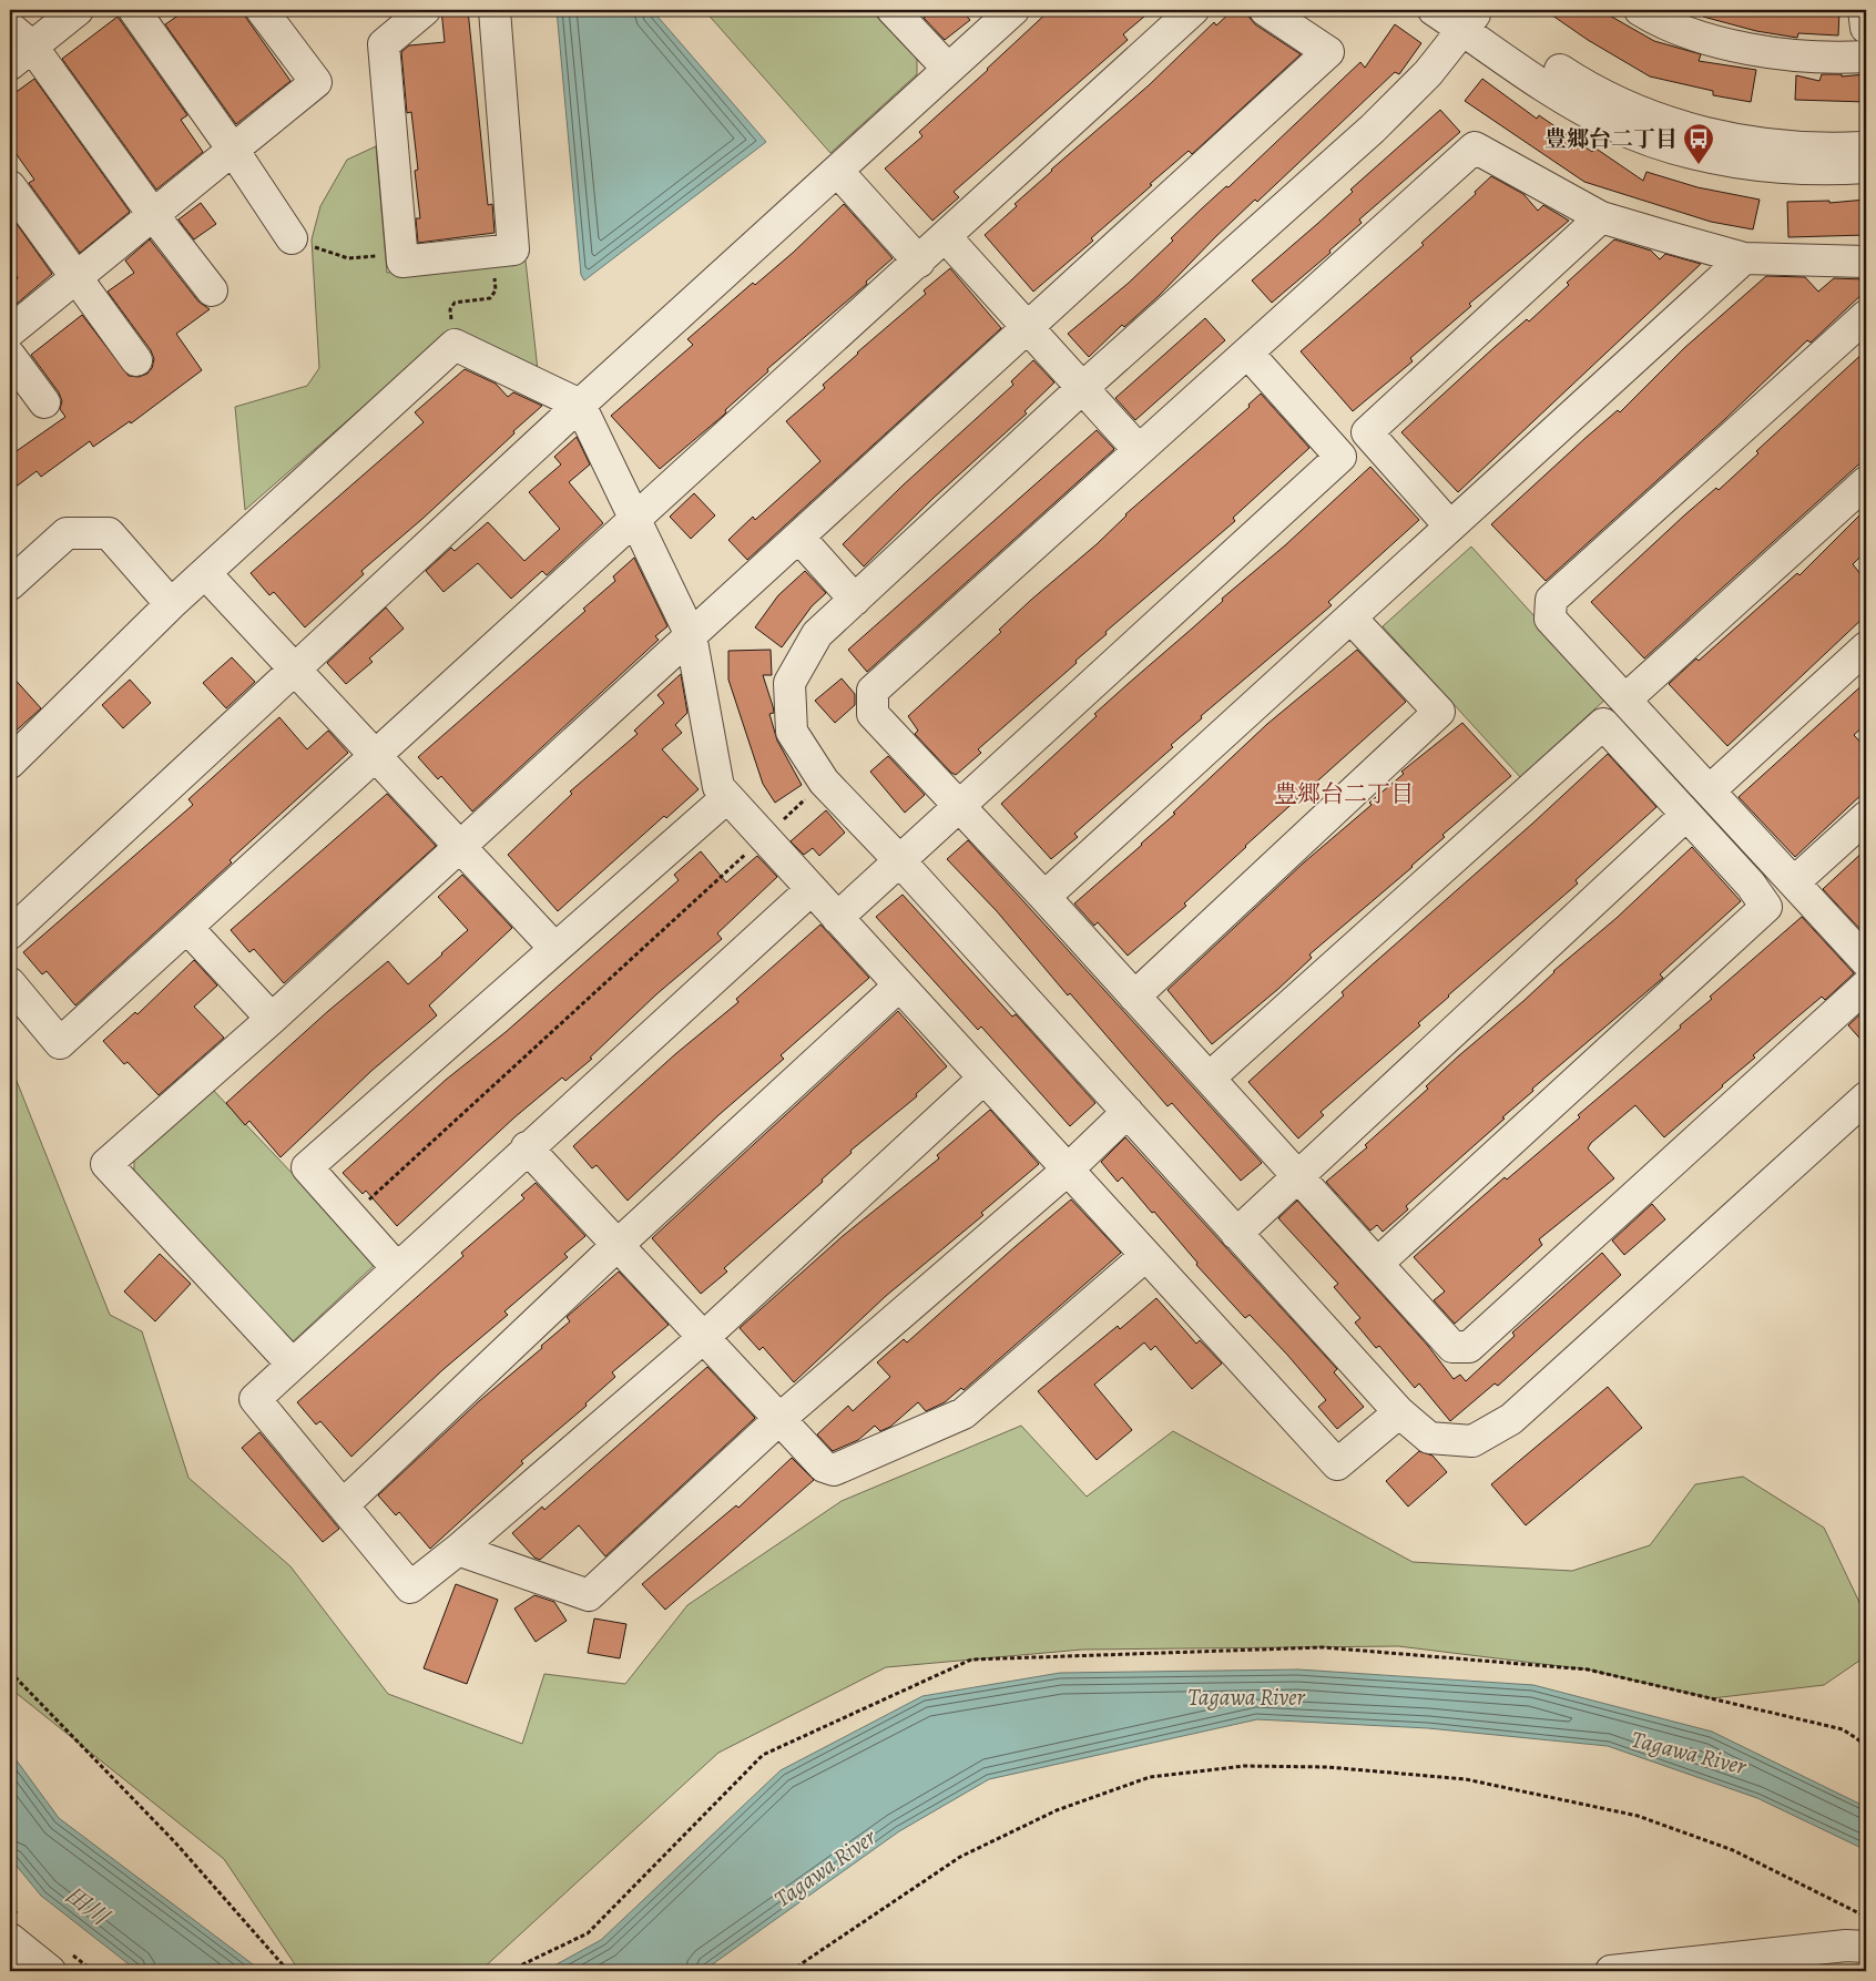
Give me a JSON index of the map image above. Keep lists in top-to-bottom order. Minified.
{"districts":["豊郷台二丁目"],"water":["Tagawa River","田川"],"places":{"bus stop":["豊郷台二丁目"]}}
